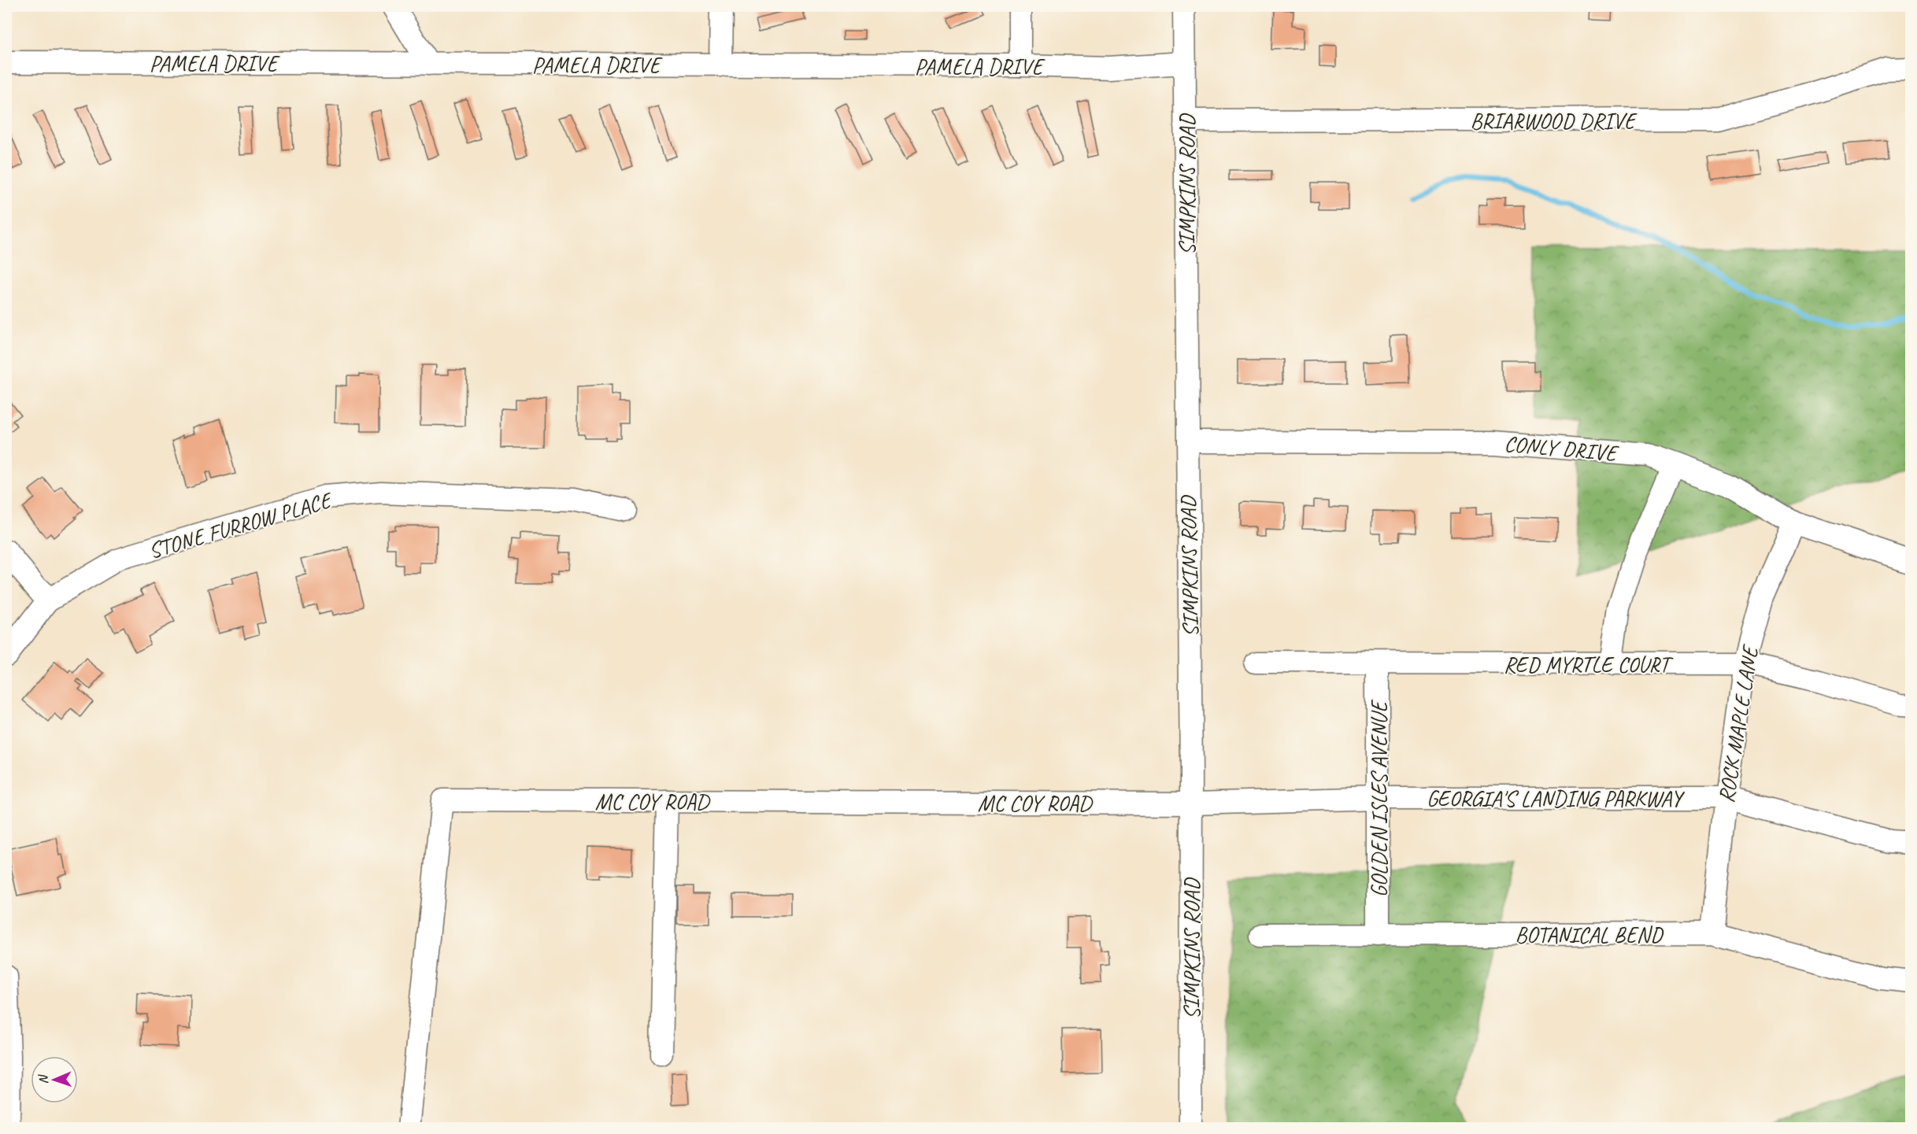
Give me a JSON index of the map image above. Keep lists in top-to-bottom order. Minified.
{"streets":{"street":["PAMELA DRIVE","BRIARWOOD DRIVE","SIMPKINS ROAD","CONLY DRIVE","STONE FURROW PLACE","RED MYRTLE COURT","ROCK MAPLE LANE","GEORGIA'S LANDING PARKWAY","GOLDEN ISLES AVENUE","MC COY ROAD","BOTANICAL BEND"]},"crossings":[["PAMELA DRIVE","SIMPKINS ROAD"],["BRIARWOOD DRIVE","SIMPKINS ROAD"],["SIMPKINS ROAD","CONLY DRIVE"],["SIMPKINS ROAD","GEORGIA'S LANDING PARKWAY"],["SIMPKINS ROAD","MC COY ROAD"],["CONLY DRIVE","ROCK MAPLE LANE"],["RED MYRTLE COURT","ROCK MAPLE LANE"],["RED MYRTLE COURT","GOLDEN ISLES AVENUE"],["ROCK MAPLE LANE","GEORGIA'S LANDING PARKWAY"],["ROCK MAPLE LANE","BOTANICAL BEND"],["GEORGIA'S LANDING PARKWAY","GOLDEN ISLES AVENUE"],["GEORGIA'S LANDING PARKWAY","MC COY ROAD"],["GOLDEN ISLES AVENUE","BOTANICAL BEND"]],"north":"left"}
